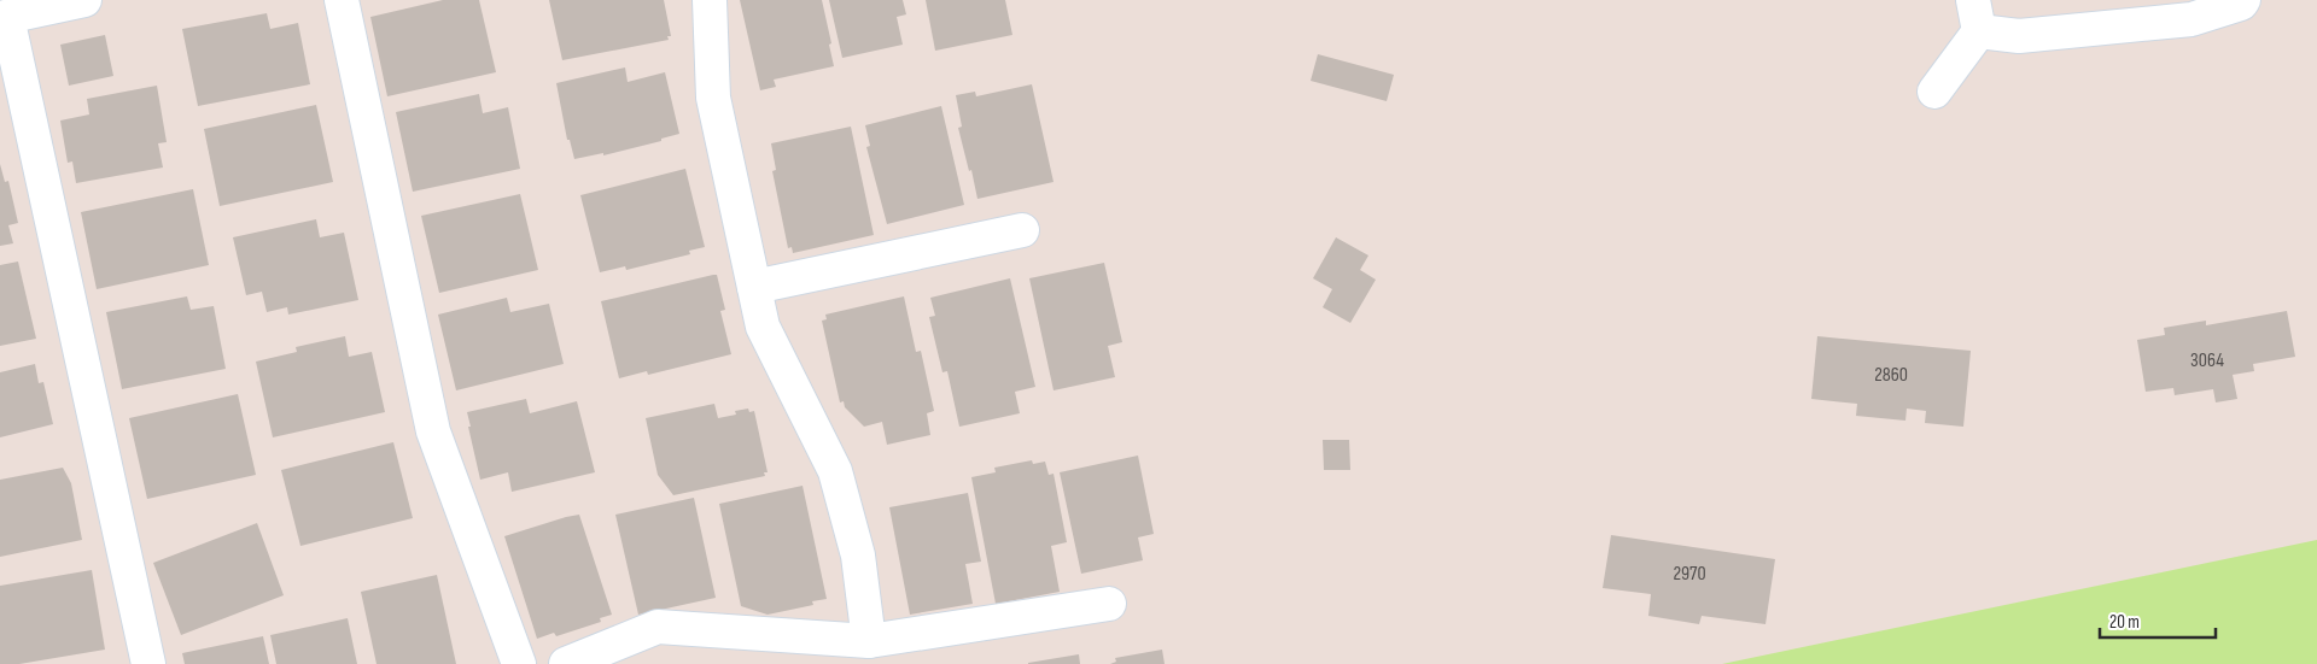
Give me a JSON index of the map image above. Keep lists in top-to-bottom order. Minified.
{"house_numbers":["3064","2860","2970"],"scale_bar":"20 m"}
